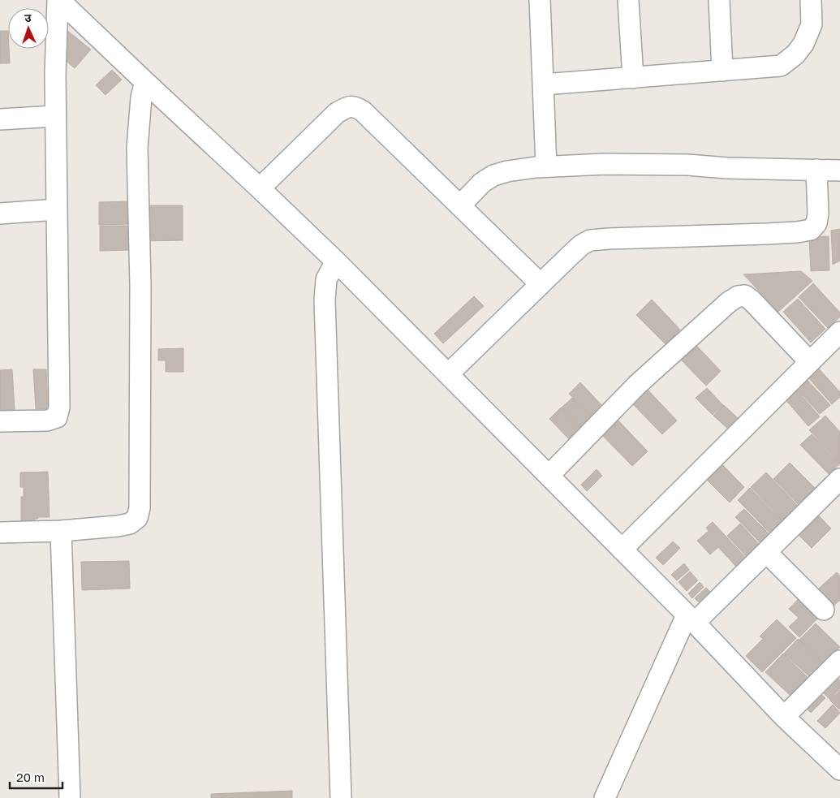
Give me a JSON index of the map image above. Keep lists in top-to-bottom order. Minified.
{"scale_bar":"20 m","north":"top"}
